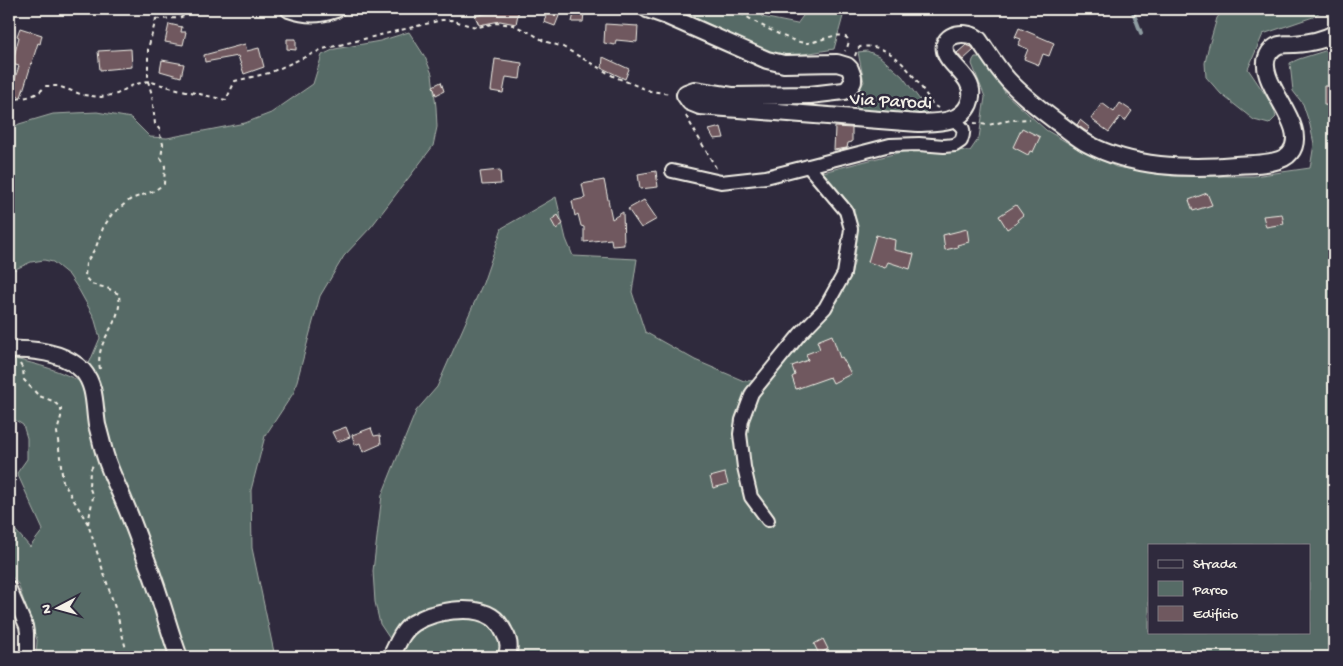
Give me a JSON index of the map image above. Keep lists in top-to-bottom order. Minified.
{"streets":{"street":["Via Parodi"]},"legend":["Strada","Parco","Edificio"],"north":"left"}
